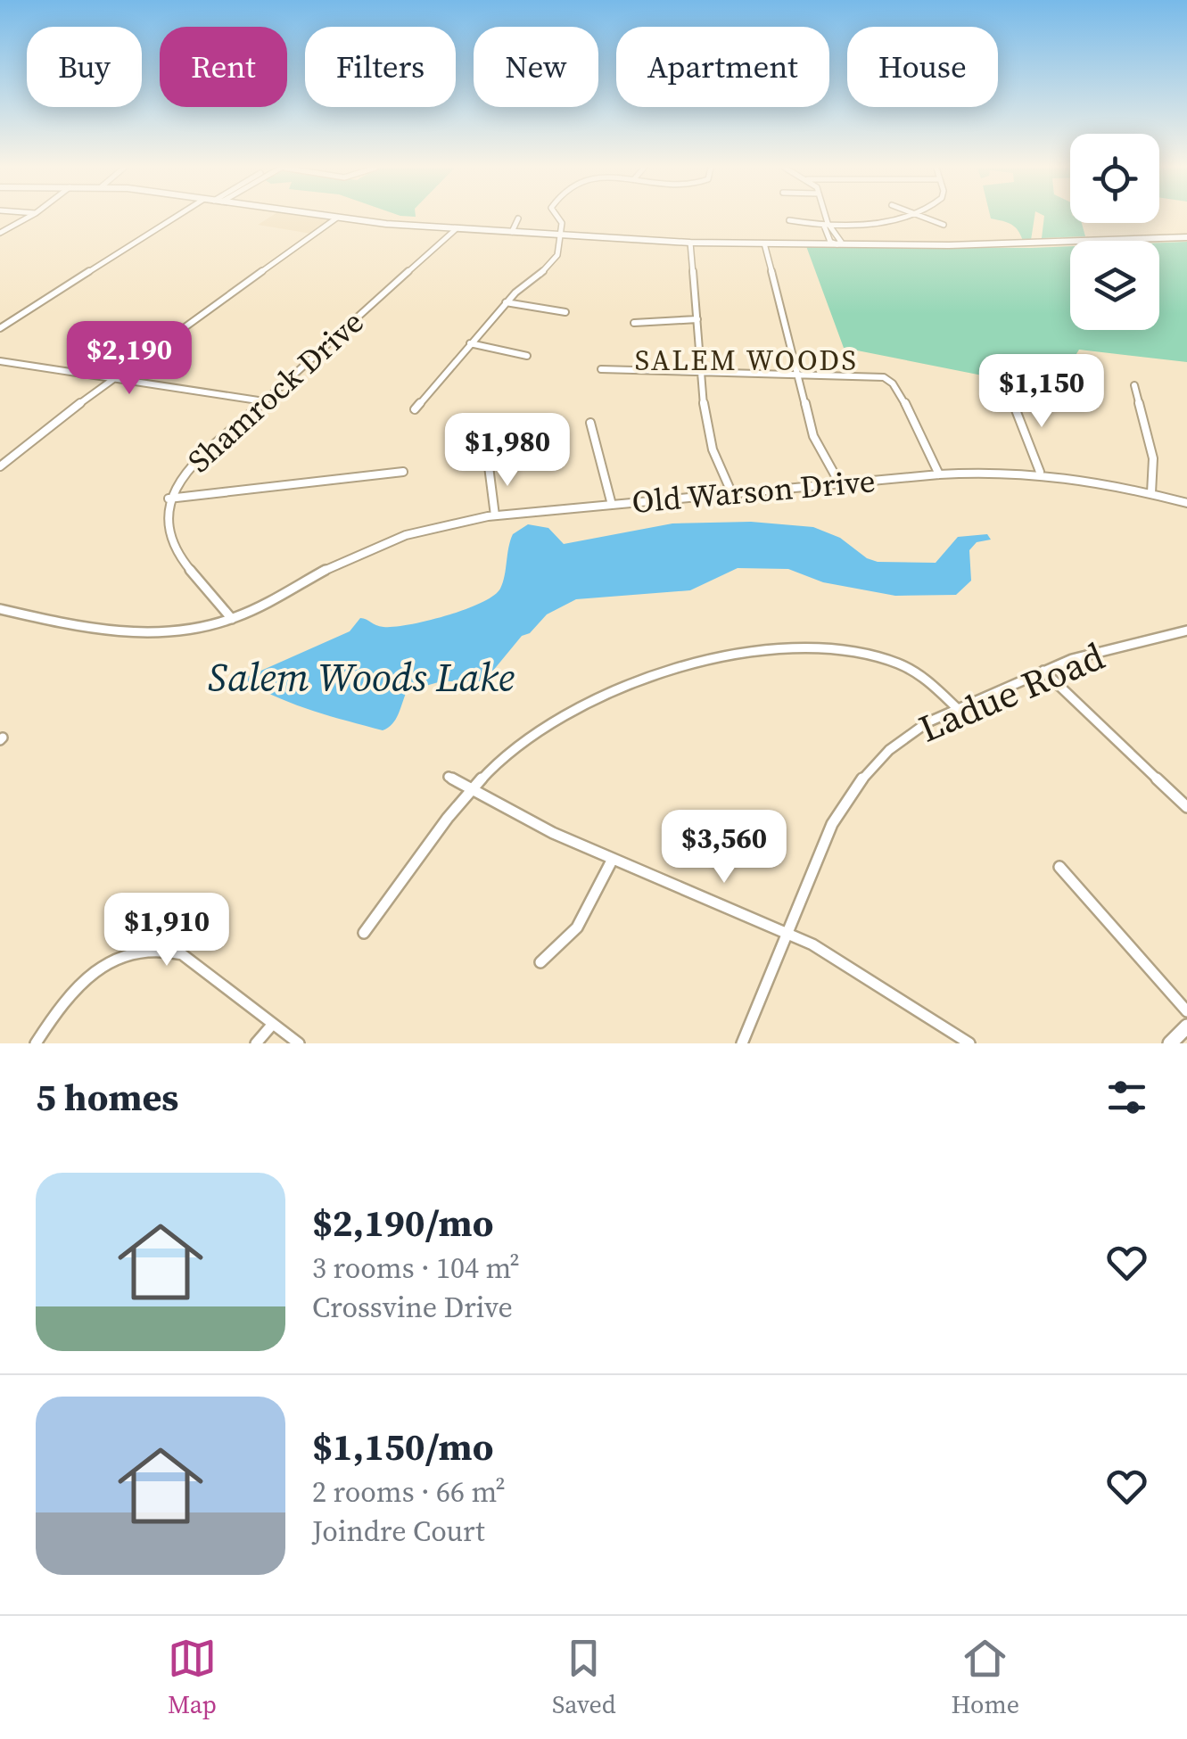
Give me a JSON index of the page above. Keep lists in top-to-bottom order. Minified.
{"streets":{"street":["Shamrock Drive","Old Warson Drive","Ladue Road"]},"crossings":[["Shamrock Drive","Old Warson Drive"]],"districts":["SALEM WOODS"],"water":["Salem Woods Lake"],"page":{"chip":["Buy","Rent","Filters","New","Apartment","House"],"price":["$2,190","$1,150","$1,980","$3,560","$1,910"],"heading":"5 homes","list":[{"name":"$2,190/mo","note":"3 rooms · 104 m² · Crossvine Drive"},{"name":"$1,150/mo","note":"2 rooms · 66 m² · Joindre Court"}],"tabs":["Map","Saved","Home"]}}
